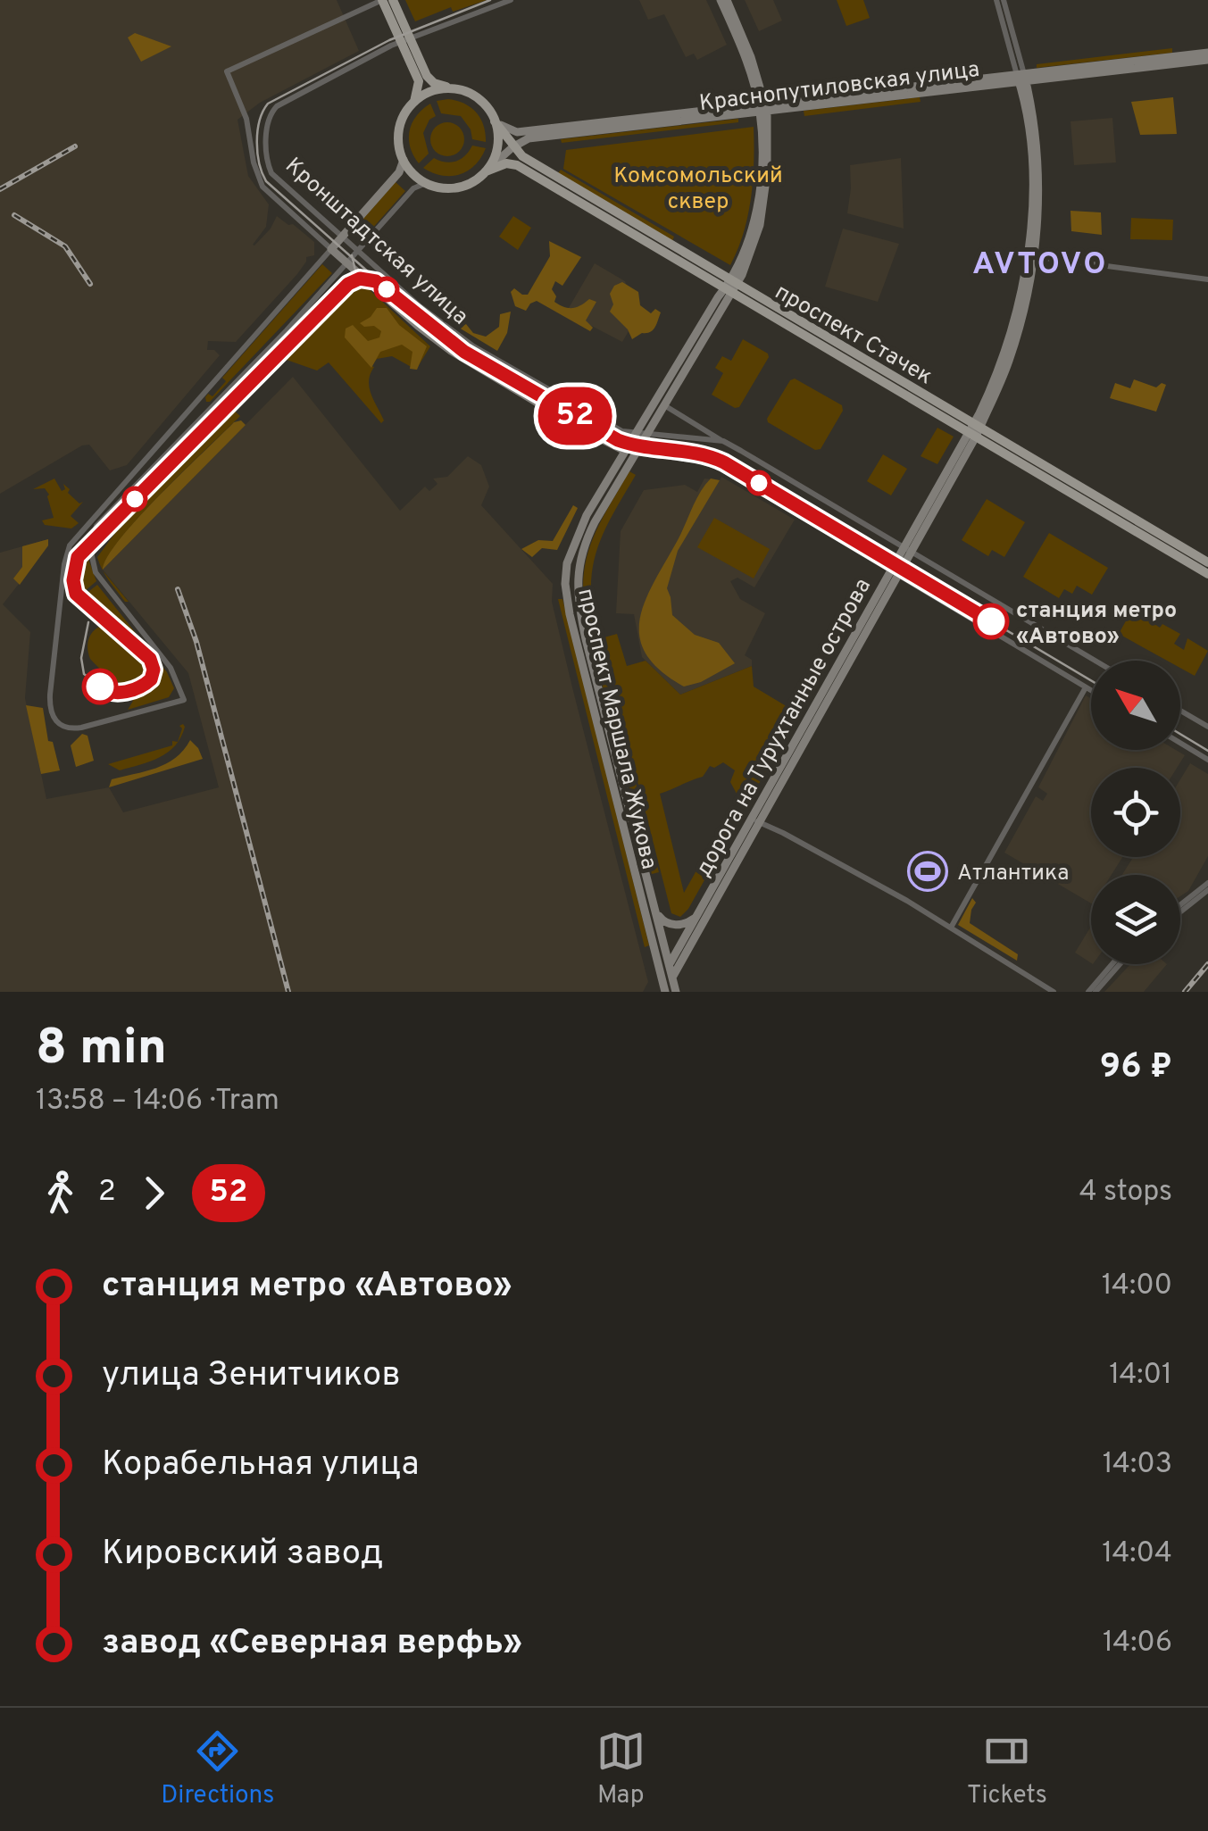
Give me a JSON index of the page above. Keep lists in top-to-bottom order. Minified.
{"streets":{"main road":["Краснопутиловская улица","Кронштадтская улица","проспект Стачек","дорога на Турухтанные острова","проспект Маршала Жукова"]},"crossings":[["Краснопутиловская улица","проспект Стачек"],["Краснопутиловская улица","дорога на Турухтанные острова"],["Кронштадтская улица","дорога на Турухтанные острова"],["Кронштадтская улица","проспект Маршала Жукова"],["проспект Стачек","дорога на Турухтанные острова"],["дорога на Турухтанные острова","проспект Маршала Жукова"]],"districts":["AVTOVO"],"parks":["Комсомольский сквер"],"places":{"other":["станция метро «Автово»"],"sports":["Атлантика"]},"lines":["tram line 52"],"north":"top left","page":{"on_map":"52","heading":["8 min","13:58 – 14:06 · Tram","96 ₽"],"legs":["2","52","4 stops"],"list":[{"name":"станция метро «Автово»","value":"14:00"},{"name":"улица Зенитчиков","value":"14:01"},{"name":"Корабельная улица","value":"14:03"},{"name":"Кировский завод","value":"14:04"},{"name":"завод «Северная верфь»","value":"14:06"}],"tabs":["Directions","Map","Tickets"]}}
